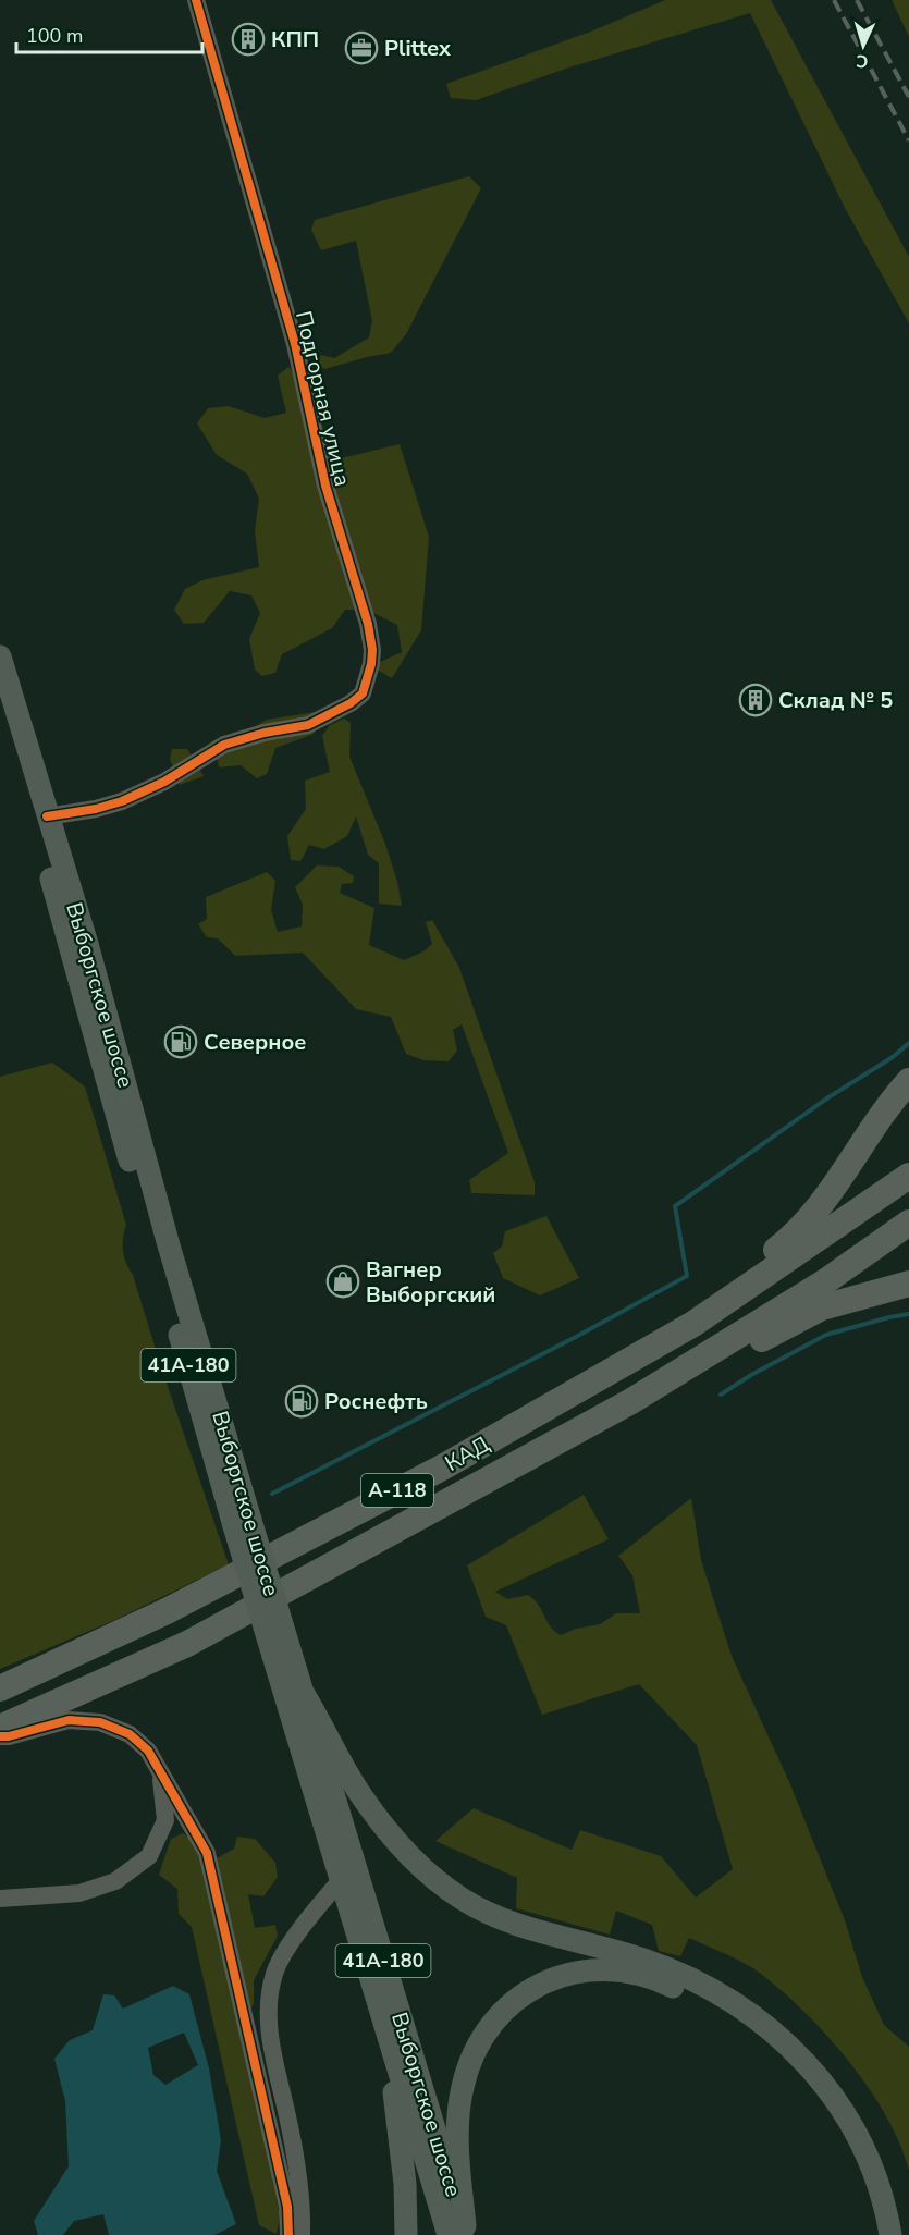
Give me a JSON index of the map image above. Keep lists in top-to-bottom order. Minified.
{"streets":{"highway":["КАД","А-118"],"main road":["Выборгское шоссе","41А-180"],"street":["Подгорная улица"]},"crossings":[["Подгорная улица","Выборгское шоссе"]],"places":{"building":["КПП","Склад № 5"],"office":["Plittex"],"fuel station":["Северное","Роснефть"],"shop":["Вагнер Выборгский"]},"scale_bar":"100 m","north":"bottom"}
